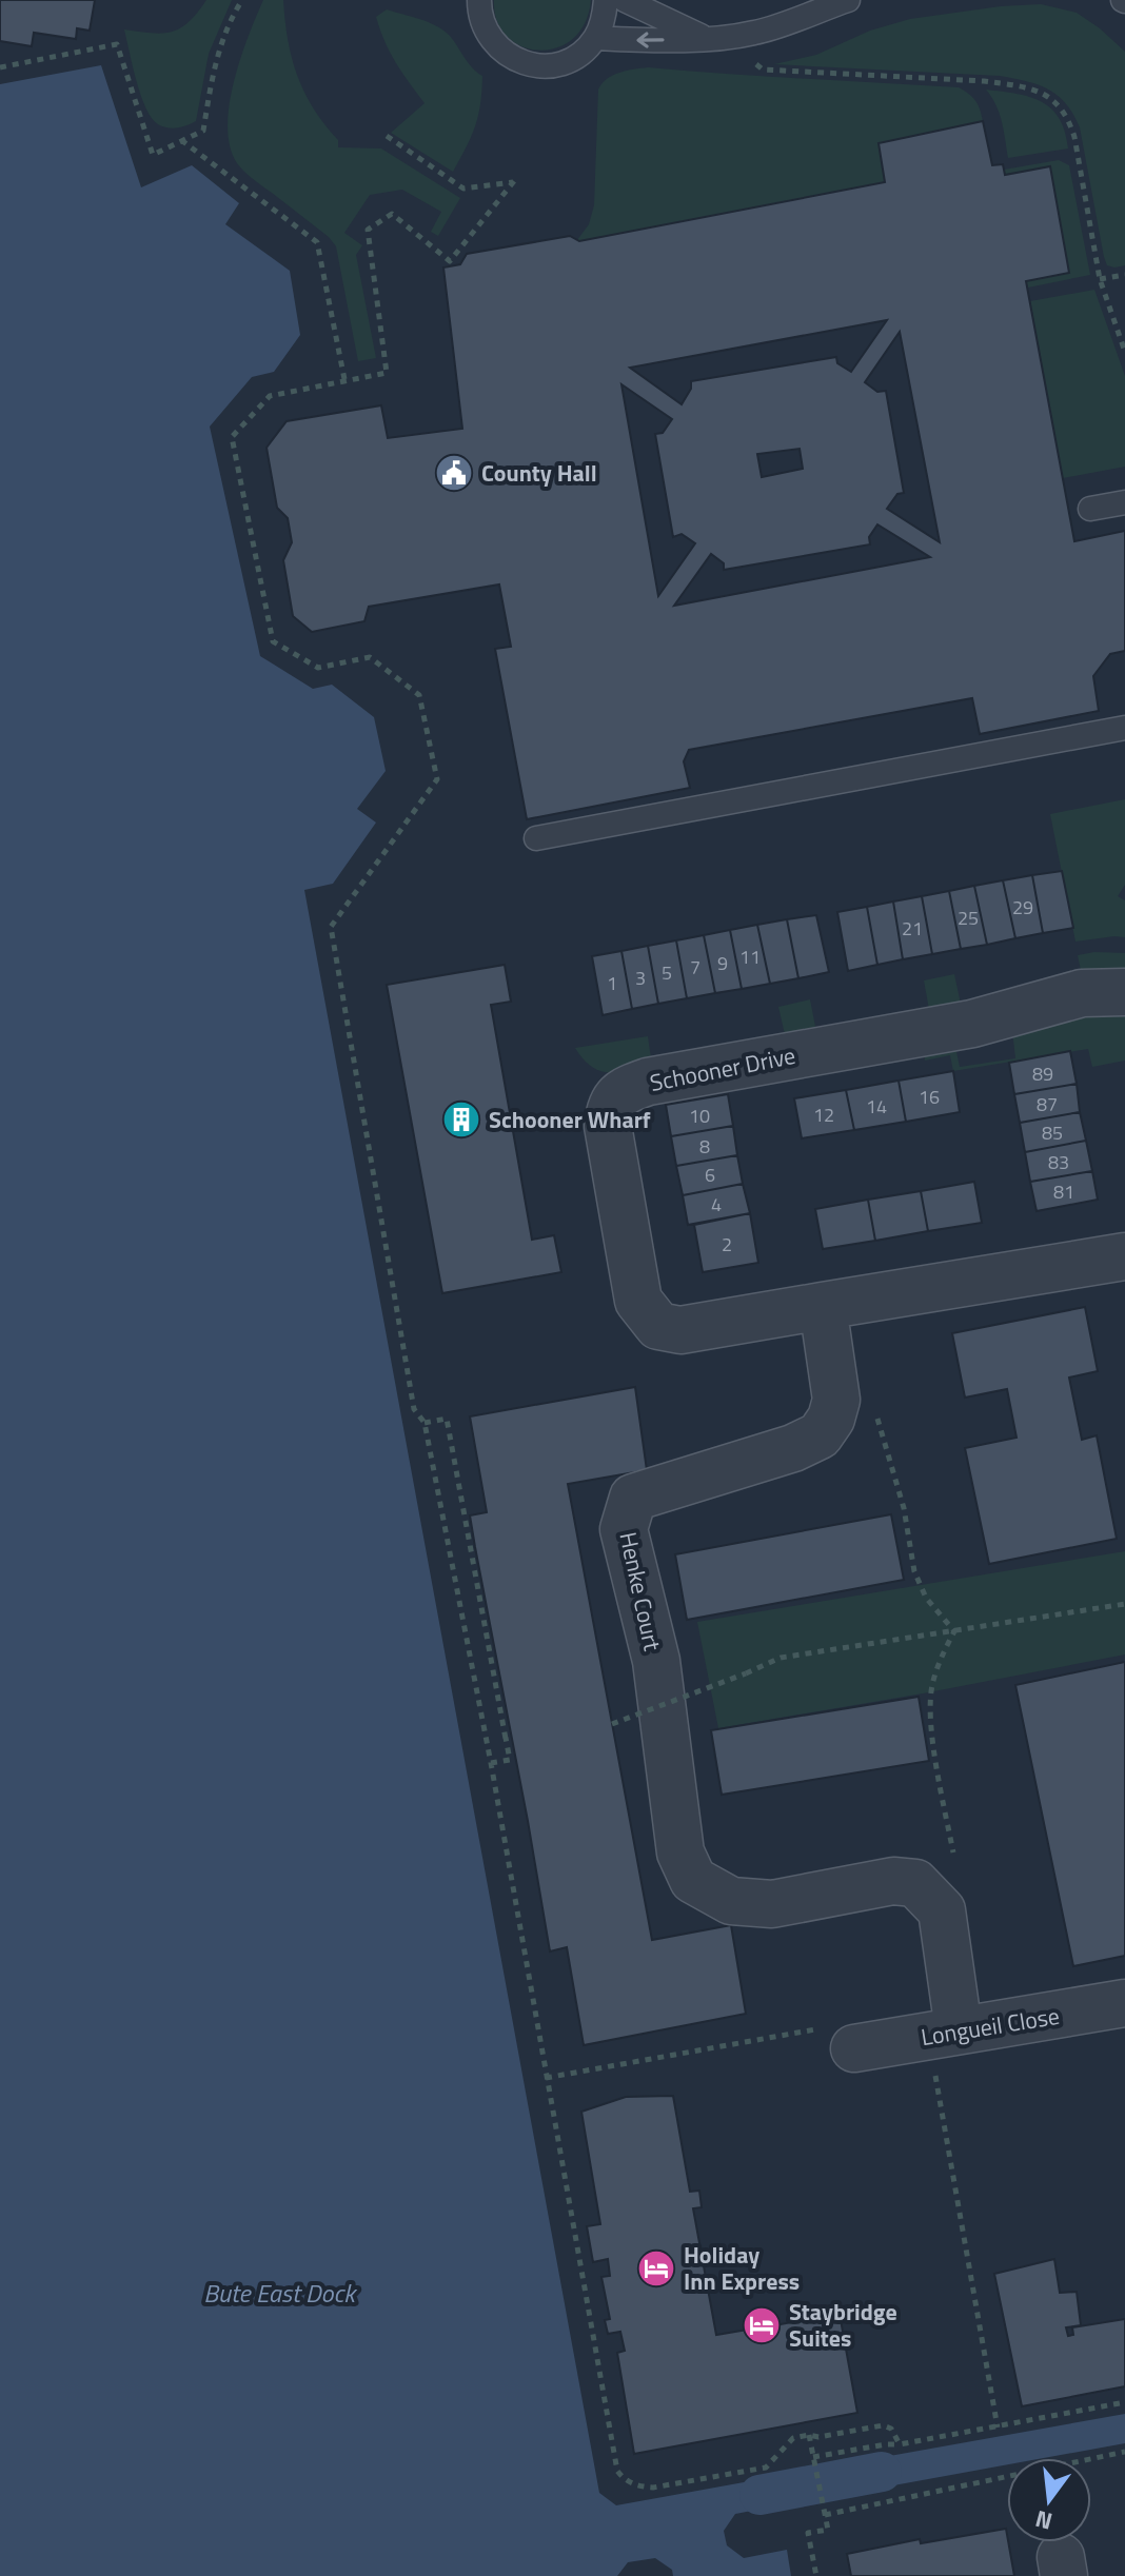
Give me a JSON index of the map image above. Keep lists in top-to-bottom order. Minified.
{"streets":{"street":["Schooner Drive","Henke Court","Longueil Close"]},"crossings":[["Schooner Drive","Henke Court"],["Henke Court","Longueil Close"]],"water":["Bute East Dock"],"places":{"public building":["County Hall"],"building":["Schooner Wharf"],"hotel":["Holiday Inn Express","Staybridge Suites"]},"house_numbers":["29","25","21","11","9","7","5","3","1","89","16","87","14","12","10","85","8","83","6","81","4","2"],"north":"bottom"}
